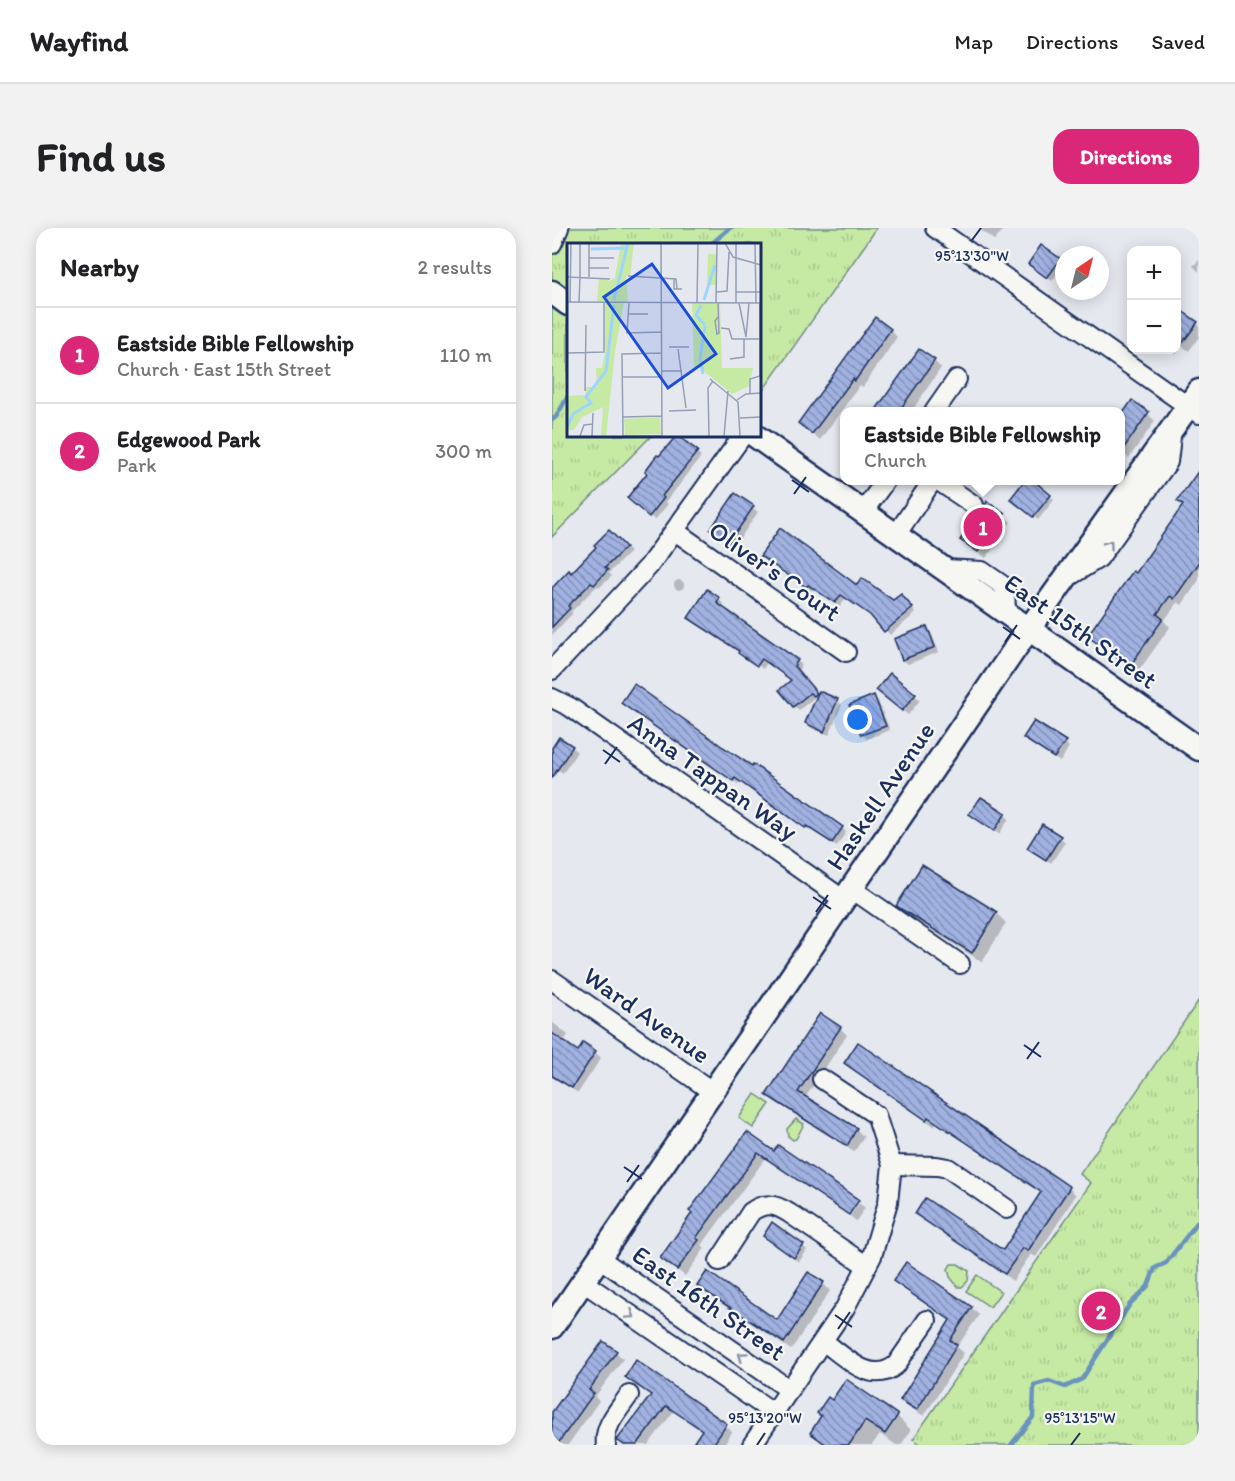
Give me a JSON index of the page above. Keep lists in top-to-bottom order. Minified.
{"streets":{"main road":["East 15th Street","Haskell Avenue"],"street":["Oliver's Court","Anna Tappan Way","Ward Avenue","East 16th Street"]},"crossings":[["East 15th Street","Haskell Avenue"],["Anna Tappan Way","Haskell Avenue"],["Haskell Avenue","Ward Avenue"],["Haskell Avenue","East 16th Street"]],"north":"top right","page":{"header":"Wayfind","nav":["Map","Directions","Saved"],"buttons":"Directions","title":"Find us","heading":["Nearby","2 results"],"map_buttons":["+","−"],"list":[{"mark":"1","name":"Eastside Bible Fellowship","note":"Church · East 15th Street","value":"110 m"},{"mark":"2","name":"Edgewood Park","note":"Park","value":"300 m"}],"popup":["Eastside Bible Fellowship","Church"],"pins":["1","2"]},"coordinates":["95°13'30\"W","95°13'20\"W","95°13'15\"W"]}
